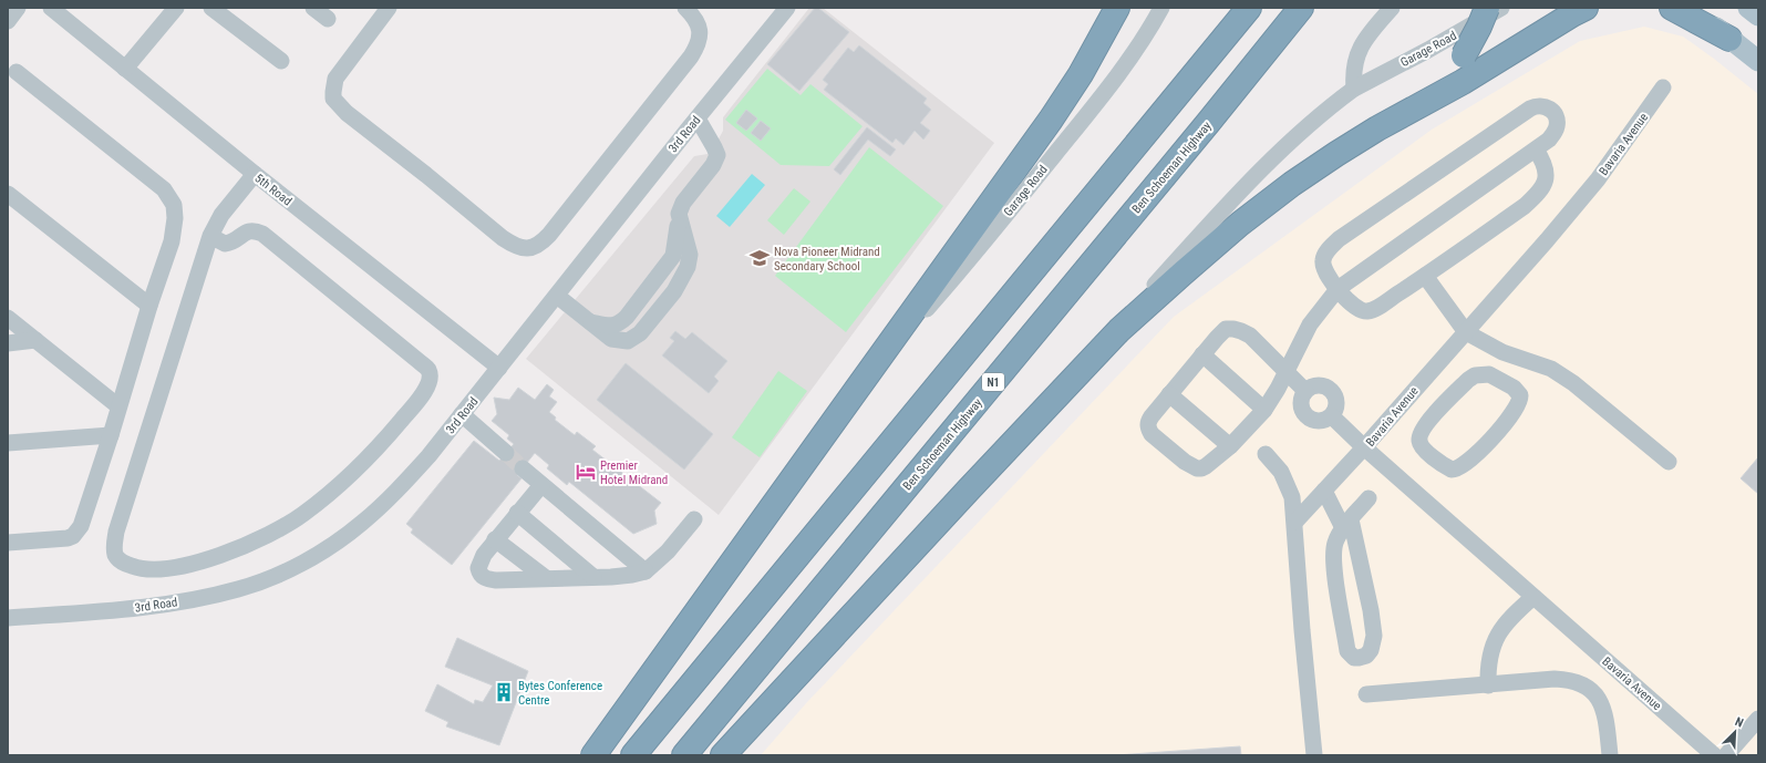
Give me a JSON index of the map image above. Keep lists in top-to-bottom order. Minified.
{"streets":{"highway":["Ben Schoeman Highway","N1"],"street":["Garage Road","3rd Road","Bavaria Avenue","5th Road"]},"crossings":[["3rd Road","5th Road"]],"places":{"school or university":["Nova Pioneer Midrand Secondary School"],"hotel":["Premier Hotel Midrand"],"building":["Bytes Conference Centre"]},"north":"top right"}
